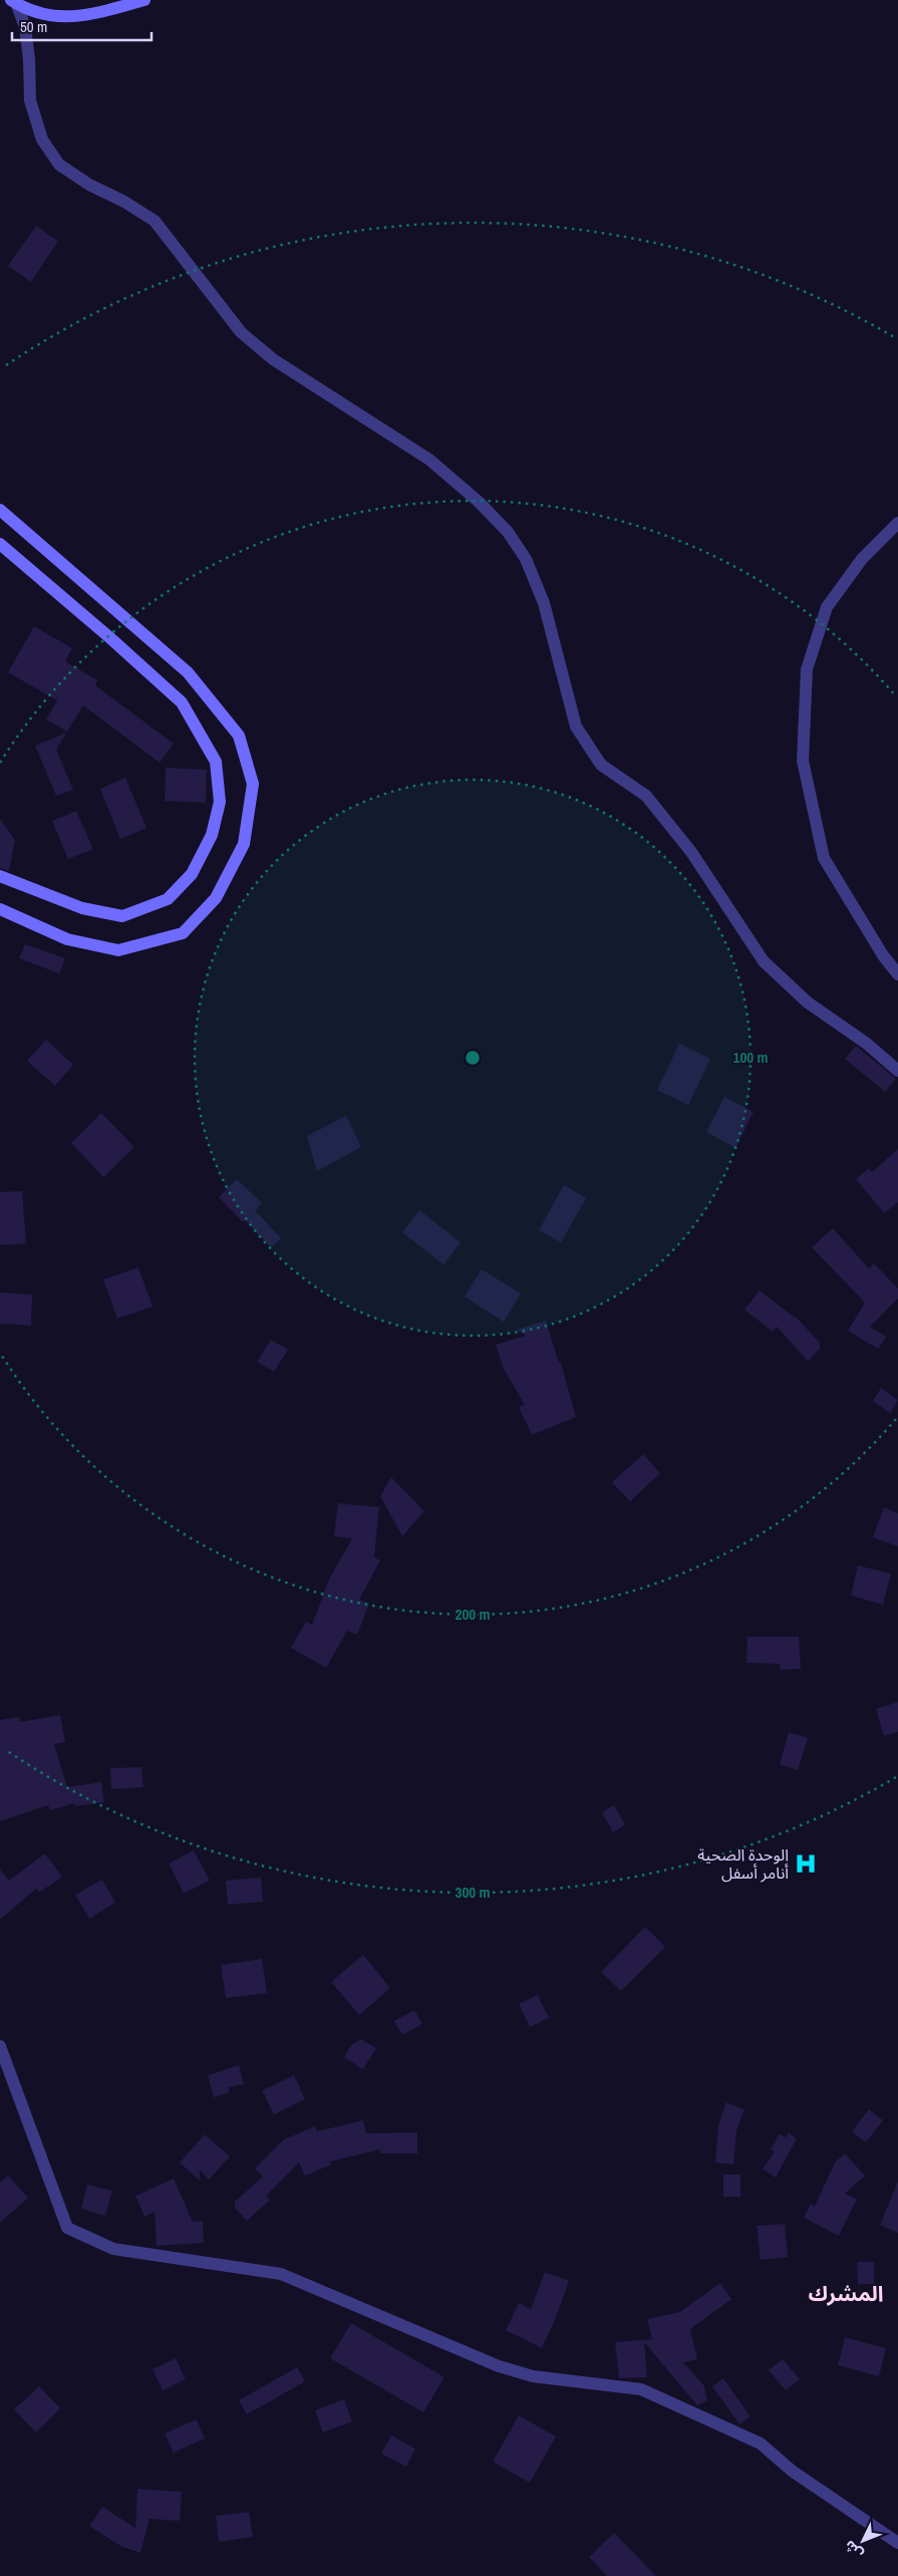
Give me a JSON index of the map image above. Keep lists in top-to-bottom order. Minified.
{"districts":["المشرك"],"places":{"hospital":["الوحدة الصحية أنامر أسفل"]},"scale_bar":"50 m","north":"bottom left","rings":["100 m","200 m","300 m"]}
